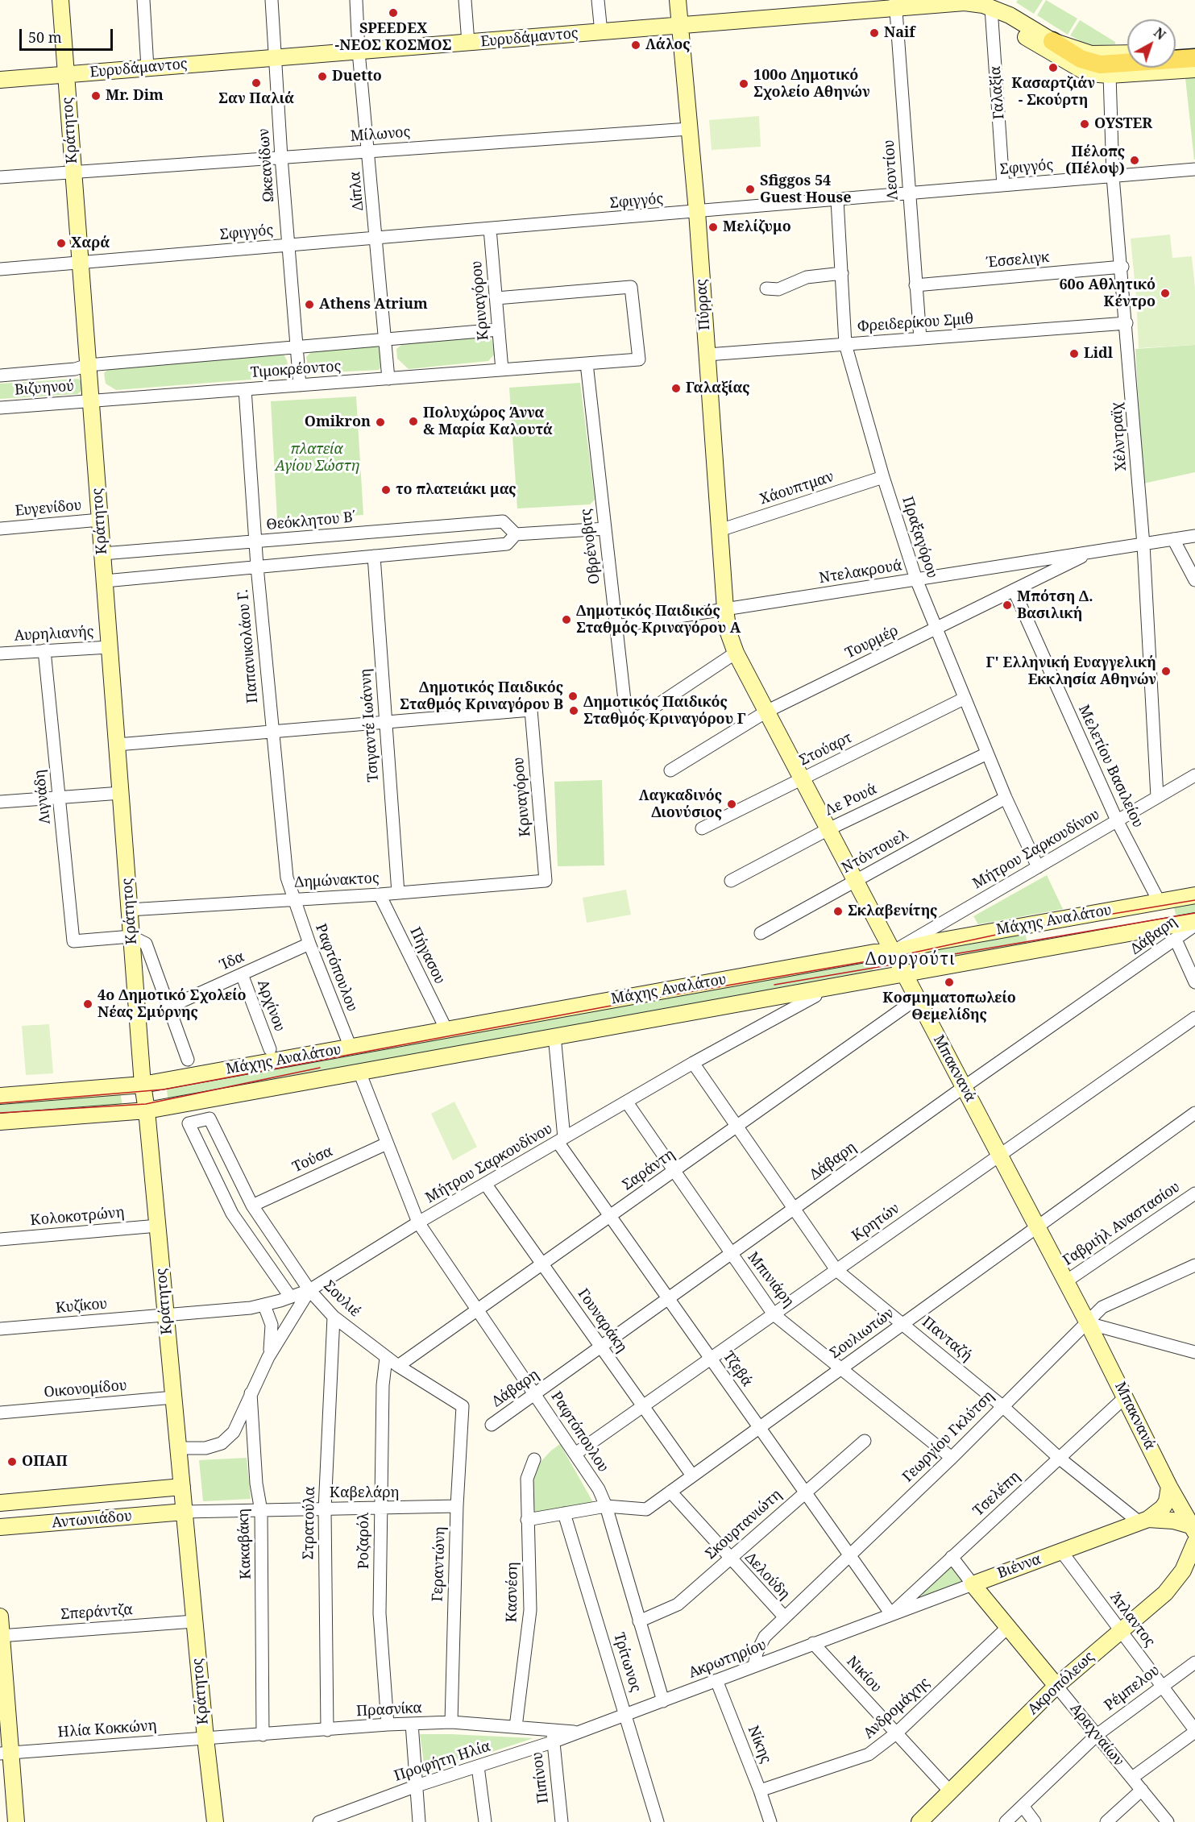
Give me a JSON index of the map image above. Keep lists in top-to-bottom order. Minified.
{"streets":{"street":["Ευρυδάμαντος","Γαλαξία","Κράτητος","Μίλωνος","Ωκεανίδων","Σφιγγός","Λεοντίου","Δίπλα","Έσσελιγκ","Κριναγόρου","Πύρρας","Φρειδερίκου Σμιθ","Τιμοκρέοντος","Βιζυηνού","Χέλντραϊχ","Χάουπτμαν","Ευγενίδου","Θεόκλητου Β΄","Πραξαγόρου","Οβρένοβιτς","Ντελακρουά","Αυρηλιανής","Τουρμέρ","Παπανικολάου Γ.","Τσιγαντέ Ιωάννη","Στούαρτ","Μελετίου Βασιλείου","Λιγνάδη","Λε Ρουά","Μήτρου Σαρκουδίνου","Ντόντουελ","Δημώνακτος","Μάχης Αναλάτου","Δάβαρη","Πήγασου","Ίδα","Ραφτόπουλου","Αρχίνου","Μπακνανά","Τούσα","Σαράντη","Κολοκοτρώνη","Κρητών","Γαβριήλ Αναστασίου","Μπινιάρη","Σουλιέ","Κυζίκου","Γουναράκη","Σουλιωτών","Πανταζή","Τζεβά","Οικονομίδου","Γεωργίου Γκλύτση","Καβελάρη","Τσελέπη","Αντωνιάδου","Στρατούλα","Σκουρτανιώτη","Ροζαρόλ","Κακαβάκη","Γεραντώνη","Βιέννα","Δελούδη","Κασνέση","Σπεράντζα","Άτλαντος","Ακρωτηρίου","Τρίτωνος","Νικίου","Ακροπόλεως","Ρέμπελου","Ανδρομάχης","Πρασνίκα","Ηλία Κοκκώνη","Αραχναίων","Νίκης","Προφήτη Ηλία","Πιπίνου"]},"crossings":[["Ευρυδάμαντος","Γαλαξία"],["Ευρυδάμαντος","Κράτητος"],["Ευρυδάμαντος","Ωκεανίδων"],["Ευρυδάμαντος","Λεοντίου"],["Ευρυδάμαντος","Δίπλα"],["Ευρυδάμαντος","Πύρρας"],["Γαλαξία","Σφιγγός"],["Κράτητος","Μίλωνος"],["Κράτητος","Σφιγγός"],["Κράτητος","Τιμοκρέοντος"],["Κράτητος","Βιζυηνού"],["Κράτητος","Ευγενίδου"],["Κράτητος","Θεόκλητου Β΄"],["Κράτητος","Αυρηλιανής"],["Κράτητος","Λιγνάδη"],["Κράτητος","Μήτρου Σαρκουδίνου"],["Κράτητος","Δημώνακτος"],["Κράτητος","Μάχης Αναλάτου"],["Κράτητος","Κολοκοτρώνη"],["Κράτητος","Κυζίκου"],["Κράτητος","Οικονομίδου"],["Κράτητος","Καβελάρη"],["Κράτητος","Αντωνιάδου"],["Κράτητος","Σπεράντζα"],["Κράτητος","Πρασνίκα"],["Κράτητος","Ηλία Κοκκώνη"],["Μίλωνος","Ωκεανίδων"],["Μίλωνος","Δίπλα"],["Μίλωνος","Πύρρας"],["Ωκεανίδων","Σφιγγός"],["Ωκεανίδων","Τιμοκρέοντος"],["Σφιγγός","Λεοντίου"],["Σφιγγός","Δίπλα"],["Σφιγγός","Κριναγόρου"],["Σφιγγός","Πύρρας"],["Σφιγγός","Χέλντραϊχ"],["Σφιγγός","Πραξαγόρου"],["Λεοντίου","Έσσελιγκ"],["Λεοντίου","Φρειδερίκου Σμιθ"],["Δίπλα","Τιμοκρέοντος"],["Έσσελιγκ","Χέλντραϊχ"],["Κριναγόρου","Τιμοκρέοντος"],["Κριναγόρου","Τσιγαντέ Ιωάννη"],["Κριναγόρου","Δημώνακτος"],["Πύρρας","Φρειδερίκου Σμιθ"],["Πύρρας","Χάουπτμαν"],["Πύρρας","Ντελακρουά"],["Πύρρας","Μπακνανά"],["Φρειδερίκου Σμιθ","Χέλντραϊχ"],["Φρειδερίκου Σμιθ","Πραξαγόρου"],["Τιμοκρέοντος","Βιζυηνού"],["Τιμοκρέοντος","Παπανικολάου Γ."],["Χέλντραϊχ","Ντελακρουά"],["Χέλντραϊχ","Μήτρου Σαρκουδίνου"],["Χάουπτμαν","Πραξαγόρου"],["Θεόκλητου Β΄","Παπανικολάου Γ."],["Πραξαγόρου","Ντελακρουά"],["Πραξαγόρου","Τουρμέρ"],["Πραξαγόρου","Στούαρτ"],["Πραξαγόρου","Λε Ρουά"],["Πραξαγόρου","Μήτρου Σαρκουδίνου"],["Πραξαγόρου","Ντόντουελ"],["Οβρένοβιτς","Ντελακρουά"],["Οβρένοβιτς","Μπακνανά"],["Ντελακρουά","Τουρμέρ"],["Ντελακρουά","Μπακνανά"],["Αυρηλιανής","Λιγνάδη"],["Τουρμέρ","Μελετίου Βασιλείου"],["Τουρμέρ","Μπακνανά"],["Παπανικολάου Γ.","Δημώνακτος"],["Παπανικολάου Γ.","Ραφτόπουλου"],["Τσιγαντέ Ιωάννη","Δημώνακτος"],["Στούαρτ","Μπακνανά"],["Μελετίου Βασιλείου","Μήτρου Σαρκουδίνου"],["Μελετίου Βασιλείου","Μάχης Αναλάτου"],["Λε Ρουά","Μπακνανά"],["Μήτρου Σαρκουδίνου","Μάχης Αναλάτου"],["Μήτρου Σαρκουδίνου","Ραφτόπουλου"],["Μήτρου Σαρκουδίνου","Μπακνανά"],["Μήτρου Σαρκουδίνου","Μπινιάρη"],["Μήτρου Σαρκουδίνου","Σουλιέ"],["Μήτρου Σαρκουδίνου","Κυζίκου"],["Μήτρου Σαρκουδίνου","Γουναράκη"],["Μήτρου Σαρκουδίνου","Πανταζή"],["Μήτρου Σαρκουδίνου","Τζεβά"],["Μήτρου Σαρκουδίνου","Κακαβάκη"],["Ντόντουελ","Μπακνανά"],["Δημώνακτος","Πήγασου"],["Δημώνακτος","Ραφτόπουλου"],["Μάχης Αναλάτου","Πήγασου"],["Μάχης Αναλάτου","Ραφτόπουλου"],["Μάχης Αναλάτου","Μπακνανά"],["Δάβαρη","Ραφτόπουλου"],["Δάβαρη","Μπακνανά"],["Δάβαρη","Μπινιάρη"],["Δάβαρη","Γουναράκη"],["Δάβαρη","Πανταζή"],["Δάβαρη","Τζεβά"],["Ίδα","Ραφτόπουλου"],["Ίδα","Αρχίνου"],["Ραφτόπουλου","Τούσα"],["Ραφτόπουλου","Σαράντη"],["Ραφτόπουλου","Κρητών"],["Ραφτόπουλου","Σουλιωτών"],["Ραφτόπουλου","Σκουρτανιώτη"],["Ραφτόπουλου","Ακρωτηρίου"],["Μπακνανά","Σαράντη"],["Μπακνανά","Κρητών"],["Μπακνανά","Γαβριήλ Αναστασίου"],["Μπακνανά","Σουλιωτών"],["Μπακνανά","Γεωργίου Γκλύτση"],["Μπακνανά","Τσελέπη"],["Μπακνανά","Βιέννα"],["Τούσα","Σουλιέ"],["Σαράντη","Μπινιάρη"],["Σαράντη","Σουλιέ"],["Σαράντη","Γουναράκη"],["Σαράντη","Πανταζή"],["Σαράντη","Τζεβά"],["Κρητών","Μπινιάρη"],["Κρητών","Γουναράκη"],["Κρητών","Πανταζή"],["Κρητών","Τζεβά"],["Μπινιάρη","Σουλιωτών"],["Μπινιάρη","Γεωργίου Γκλύτση"],["Σουλιέ","Στρατούλα"],["Σουλιέ","Ροζαρόλ"],["Σουλιέ","Κακαβάκη"],["Σουλιέ","Γεραντώνη"],["Γουναράκη","Σουλιωτών"],["Σουλιωτών","Πανταζή"],["Σουλιωτών","Τζεβά"],["Σουλιωτών","Δελούδη"],["Σουλιωτών","Κασνέση"],["Σουλιωτών","Τρίτωνος"],["Πανταζή","Γεωργίου Γκλύτση"],["Πανταζή","Τσελέπη"],["Πανταζή","Βιέννα"],["Τζεβά","Γεωργίου Γκλύτση"],["Τζεβά","Τσελέπη"],["Τζεβά","Σκουρτανιώτη"],["Τζεβά","Βιέννα"],["Τζεβά","Ακρωτηρίου"],["Γεωργίου Γκλύτση","Δελούδη"],["Γεωργίου Γκλύτση","Ακρωτηρίου"],["Καβελάρη","Αντωνιάδου"],["Καβελάρη","Στρατούλα"],["Καβελάρη","Ροζαρόλ"],["Καβελάρη","Κακαβάκη"],["Καβελάρη","Γεραντώνη"],["Τσελέπη","Βιέννα"],["Τσελέπη","Ακρωτηρίου"],["Τσελέπη","Αραχναίων"],["Στρατούλα","Πρασνίκα"],["Σκουρτανιώτη","Δελούδη"],["Ροζαρόλ","Πρασνίκα"],["Κακαβάκη","Πρασνίκα"],["Γεραντώνη","Πρασνίκα"],["Βιέννα","Άτλαντος"],["Βιέννα","Ακρωτηρίου"],["Βιέννα","Αραχναίων"],["Κασνέση","Πρασνίκα"],["Άτλαντος","Ακροπόλεως"],["Άτλαντος","Ρέμπελου"],["Ακρωτηρίου","Τρίτωνος"],["Ακρωτηρίου","Νικίου"],["Ακρωτηρίου","Πρασνίκα"],["Ακρωτηρίου","Νίκης"],["Νικίου","Ακροπόλεως"],["Νικίου","Ανδρομάχης"],["Ακροπόλεως","Αραχναίων"],["Ρέμπελου","Αραχναίων"],["Ανδρομάχης","Αραχναίων"],["Ανδρομάχης","Νίκης"],["Πρασνίκα","Ηλία Κοκκώνη"],["Πρασνίκα","Προφήτη Ηλία"],["Πρασνίκα","Πιπίνου"],["Προφήτη Ηλία","Πιπίνου"]],"districts":["Δουργούτι"],"parks":["πλατεία Αγίου Σώστη"],"places":["SPEEDEX -ΝΕΟΣ ΚΟΣΜΟΣ","Naif","Λάλος","Κασαρτζιάν - Σκούρτη","Duetto","Σαν Παλιά","100ο Δημοτικό Σχολείο Αθηνών","Mr. Dim","OYSTER","Πέλοπς (Πέλοψ)","Sfiggos 54 Guest House","Μελίζυμο","Χαρά","60ο Αθλητικό Κέντρο","Athens Atrium","Lidl","Γαλαξίας","Πολυχώρος Άννα & Μαρία Καλουτά","Omikron","το πλατειάκι μας","Μπότση Δ. Βασιλική","Δημοτικός Παιδικός Σταθμός Κριναγόρου Α","Γ' Ελληνική Ευαγγελική Εκκλησία Αθηνών","Δημοτικός Παιδικός Σταθμός Κριναγόρου Β","Δημοτικός Παιδικός Σταθμός Κριναγόρου Γ","Λαγκαδινός Διονύσιος","Σκλαβενίτης","Κοσμηματοπωλείο Θεμελίδης","4o Δημοτικό Σχολείο Νέας Σμύρνης","ΟΠΑΠ"],"scale_bar":"50 m","north":"top right"}
